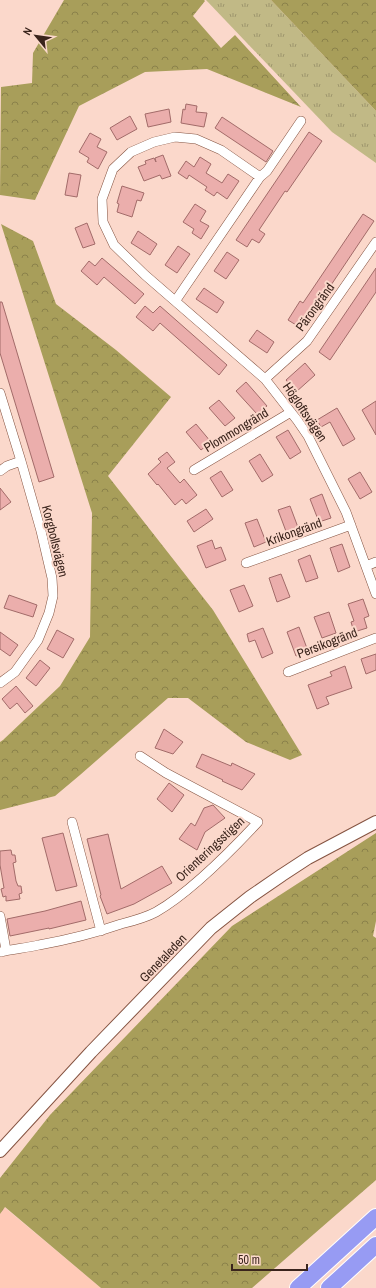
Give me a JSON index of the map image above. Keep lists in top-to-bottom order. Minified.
{"streets":{"main road":["Genetaleden"],"street":["Pärongränd","Högloftsvägen","Plommongränd","Krikongränd","Korgbollsvägen","Persikogränd","Orienteringsstigen"]},"crossings":[["Pärongränd","Högloftsvägen"],["Högloftsvägen","Plommongränd"],["Högloftsvägen","Krikongränd"]],"scale_bar":"50 m","north":"top left"}
